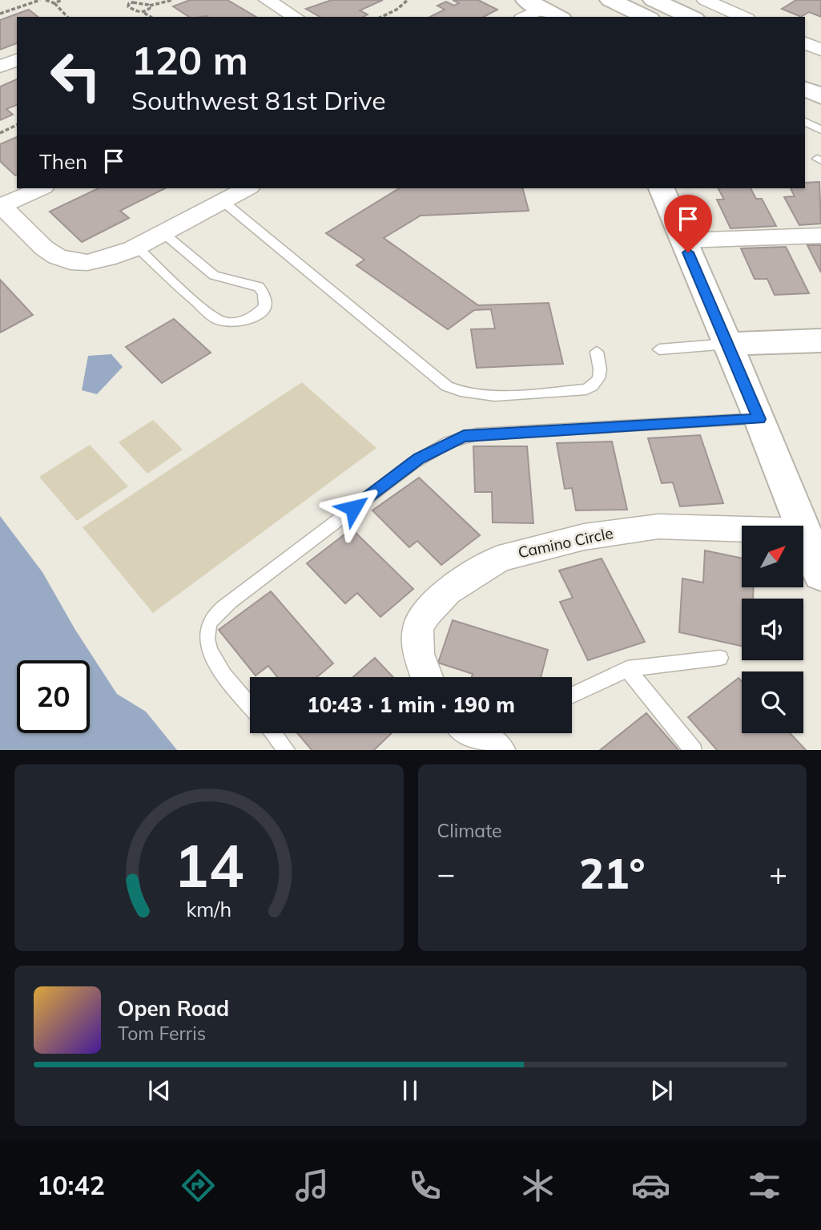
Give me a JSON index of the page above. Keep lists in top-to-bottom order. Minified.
{"streets":{"street":["Camino Circle"]},"north":"top right","page":{"turn":["120 m","Southwest 81st Drive"],"then":"Then","limit":"20","trip":"10:43 · 1 min · 190 m","tile":"Climate","heat":["−","21°","+"],"song":["Open Road","Tom Ferris"],"tabs":"10:42","gauge":["14","km/h"]}}
